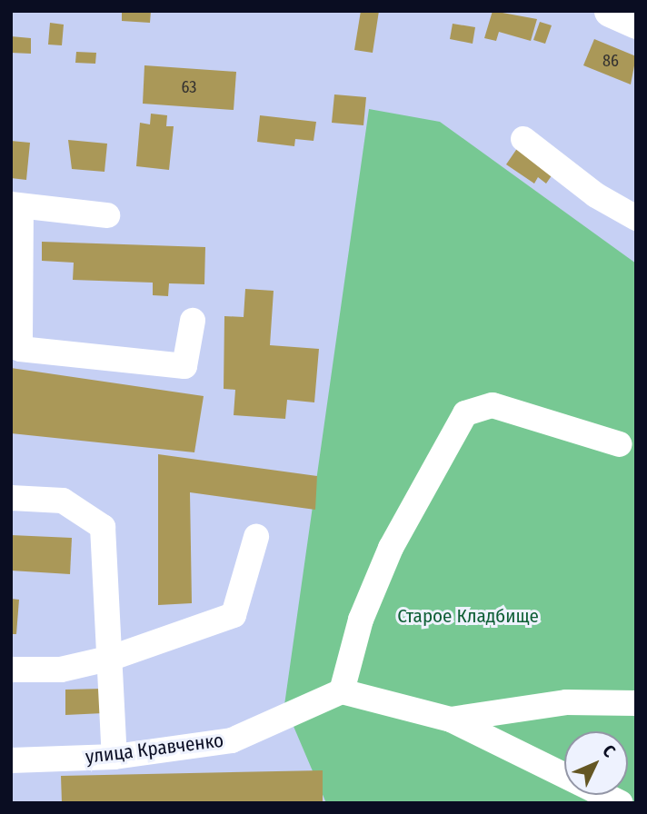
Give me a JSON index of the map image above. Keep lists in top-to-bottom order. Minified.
{"streets":{"street":["улица Кравченко"]},"parks":["Старое Кладбище"],"house_numbers":["86","63"],"north":"top right"}
